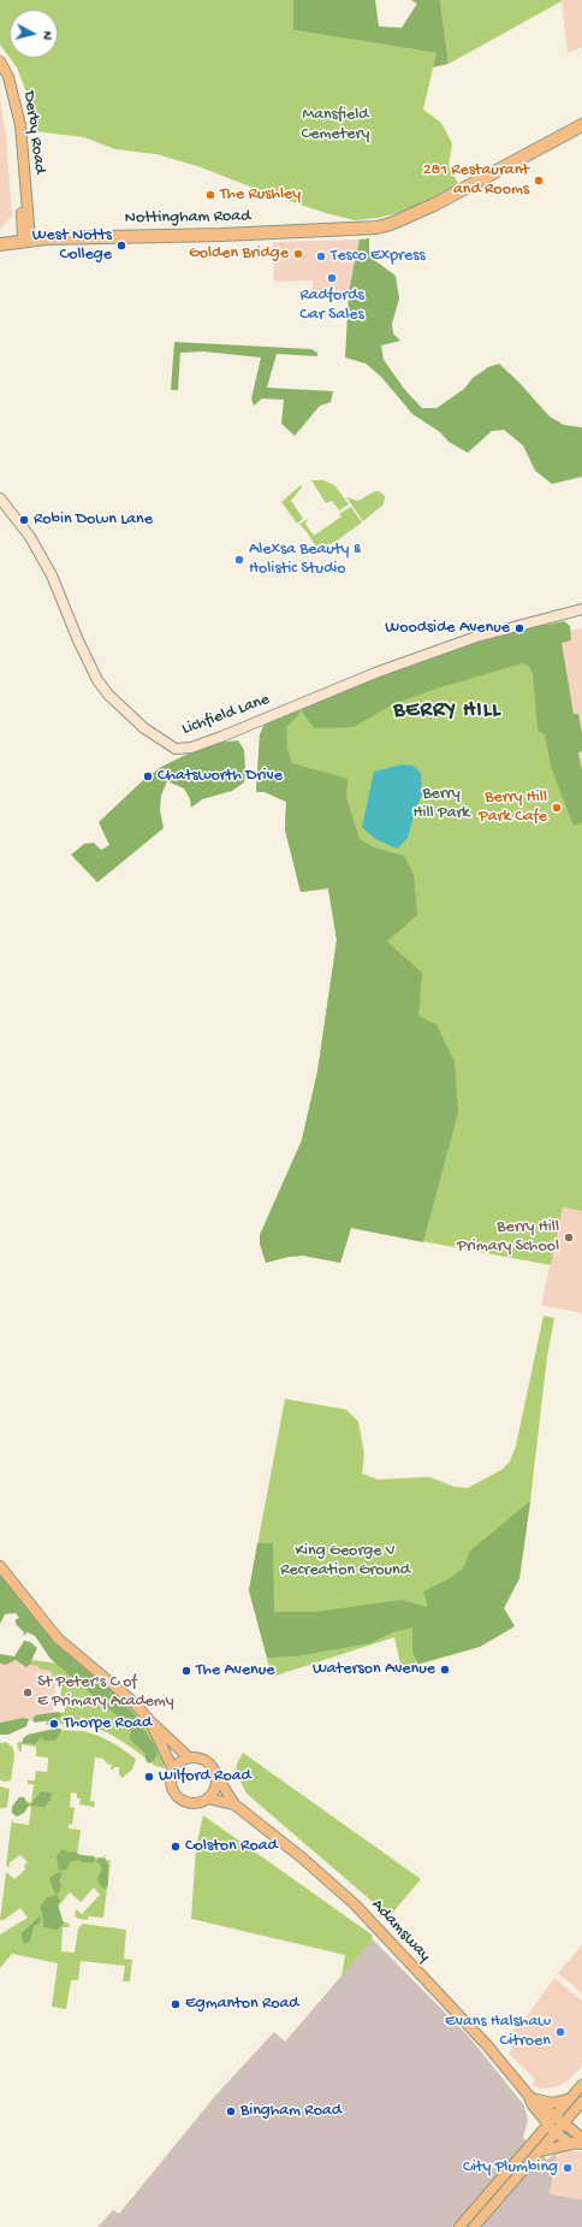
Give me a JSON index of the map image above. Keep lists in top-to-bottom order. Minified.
{"streets":{"highway":["Nottingham Road"],"main road":["Derby Road","Adamsway"],"street":["Lichfield Lane"]},"crossings":[["Derby Road","Nottingham Road"]],"districts":["BERRY HILL"],"parks":["Mansfield Cemetery","Berry Hill Park","King George V Recreation Ground"],"places":["281 Restaurant and Rooms","The Rushley","West Notts College","Golden Bridge","Tesco Express","Radfords Car Sales","Robin Down Lane","Alexsa Beauty & Holistic Studio","Woodside Avenue","Chatsworth Drive","Berry Hill Park Cafe","Berry Hill Primary School","Waterson Avenue","The Avenue","St Peter's C of E Primary Academy","Thorpe Road","Wilford Road","Colston Road","Egmanton Road","Evans Halshaw Citroen","Bingham Road","City Plumbing"],"north":"right"}
